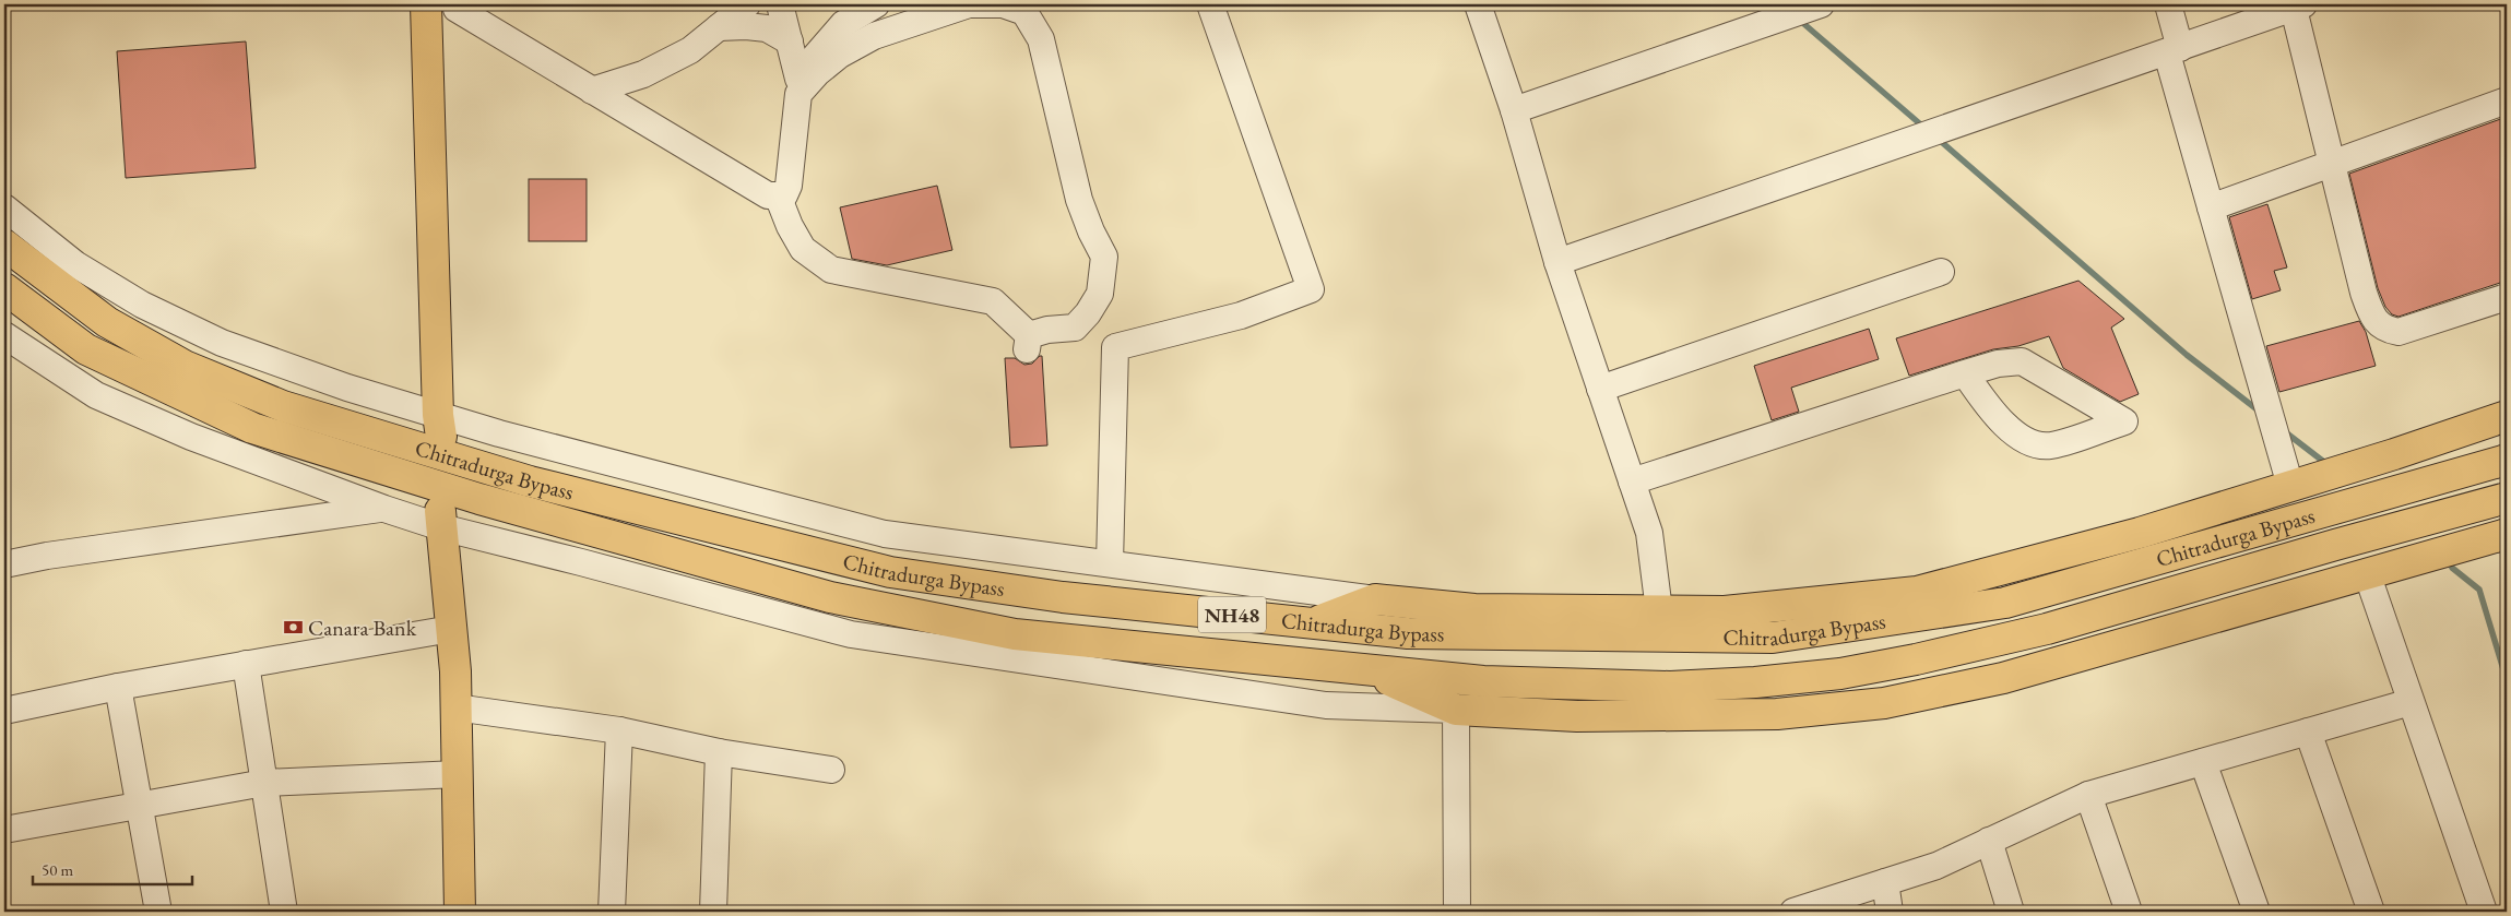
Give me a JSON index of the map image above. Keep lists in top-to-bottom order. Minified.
{"streets":{"main road":["Chitradurga Bypass","NH48"]},"places":{"bank":["Canara Bank"]},"scale_bar":"50 m"}
